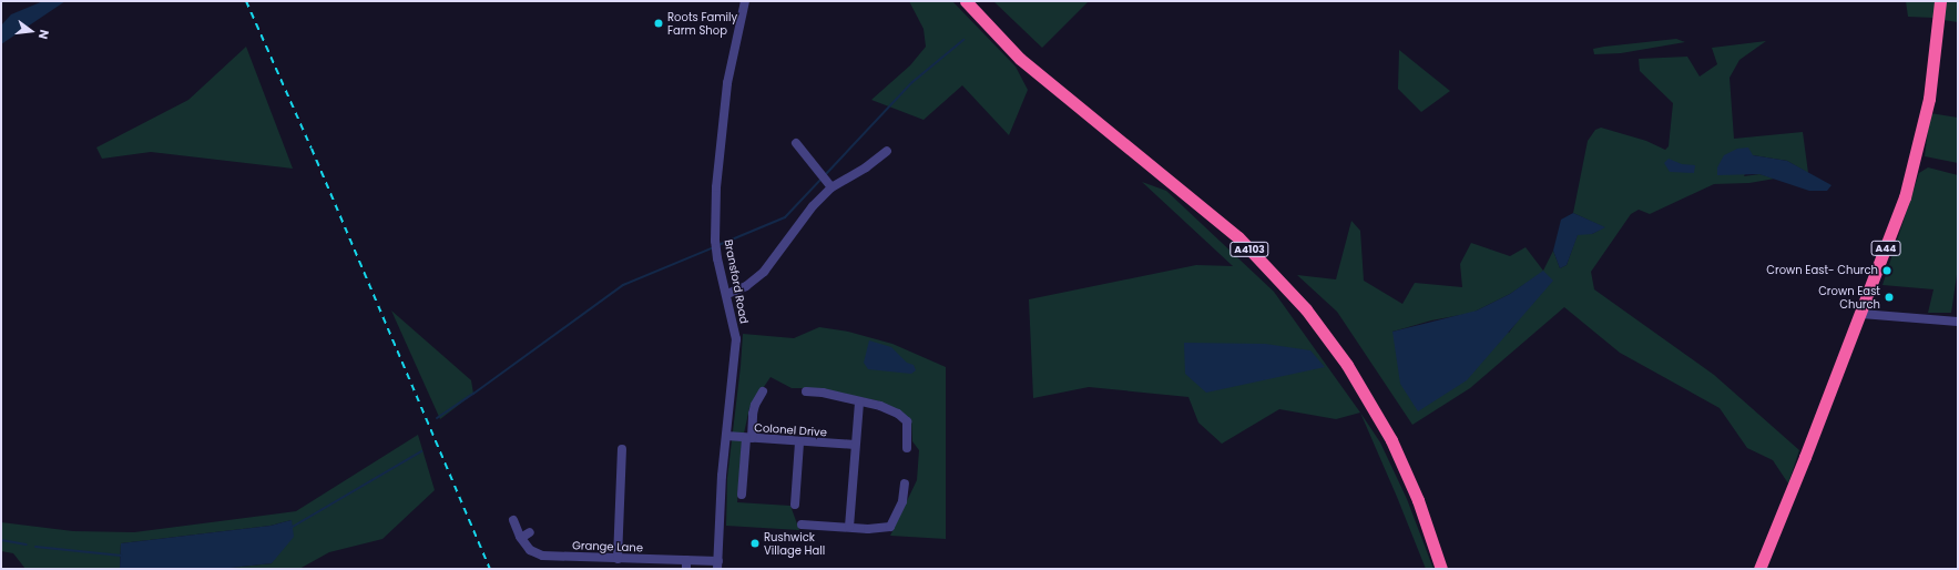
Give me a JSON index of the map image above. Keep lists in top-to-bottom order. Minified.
{"streets":{"highway":["A44","A4103"],"street":["Bransford Road","Colonel Drive","Grange Lane"]},"crossings":[["Bransford Road","Colonel Drive"],["Bransford Road","Grange Lane"]],"places":["Roots Family Farm Shop","Crown East- Church","Crown East Church","Rushwick Village Hall"],"north":"right"}
